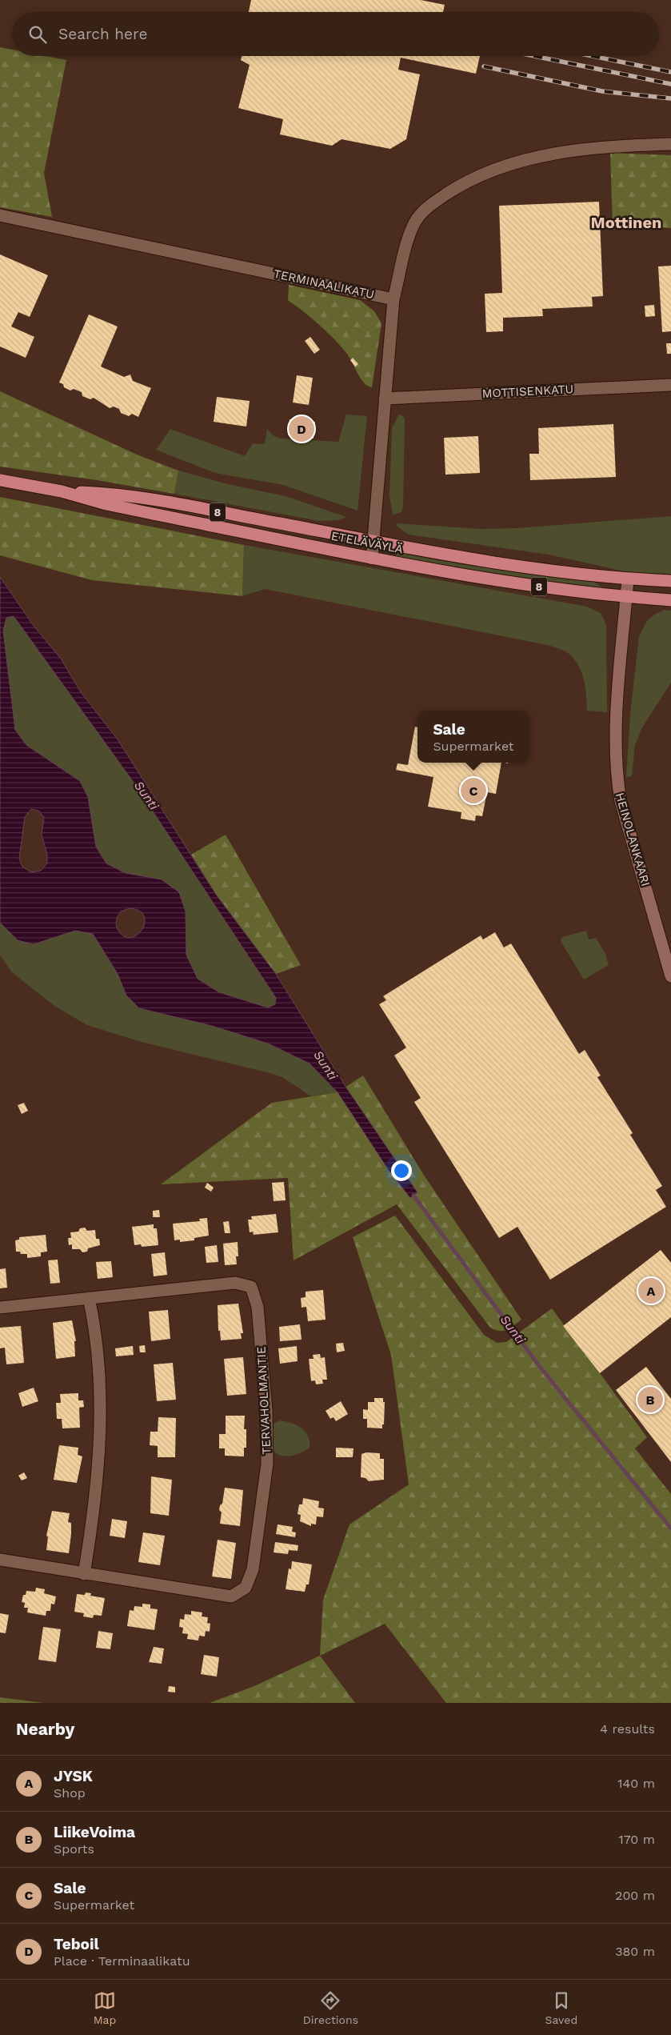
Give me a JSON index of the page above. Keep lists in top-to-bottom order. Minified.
{"streets":{"highway":["8","ETELÄVÄYLÄ"],"street":["TERMINAALIKATU","MOTTISENKATU","HEINOLANKAARI","TERVAHOLMANTIE"]},"crossings":[["ETELÄVÄYLÄ","HEINOLANKAARI"]],"districts":["Mottinen"],"water":["Sunti"],"page":{"search":"Search here","pins":["D","C","A","B"],"popup":["Sale","Supermarket"],"heading":["Nearby","4 results"],"list":[{"mark":"A","name":"JYSK","note":"Shop","value":"140 m"},{"mark":"B","name":"LiikeVoima","note":"Sports","value":"170 m"},{"mark":"C","name":"Sale","note":"Supermarket","value":"200 m"},{"mark":"D","name":"Teboil","note":"Place · Terminaalikatu","value":"380 m"}],"nav":["Map","Directions","Saved"]}}
